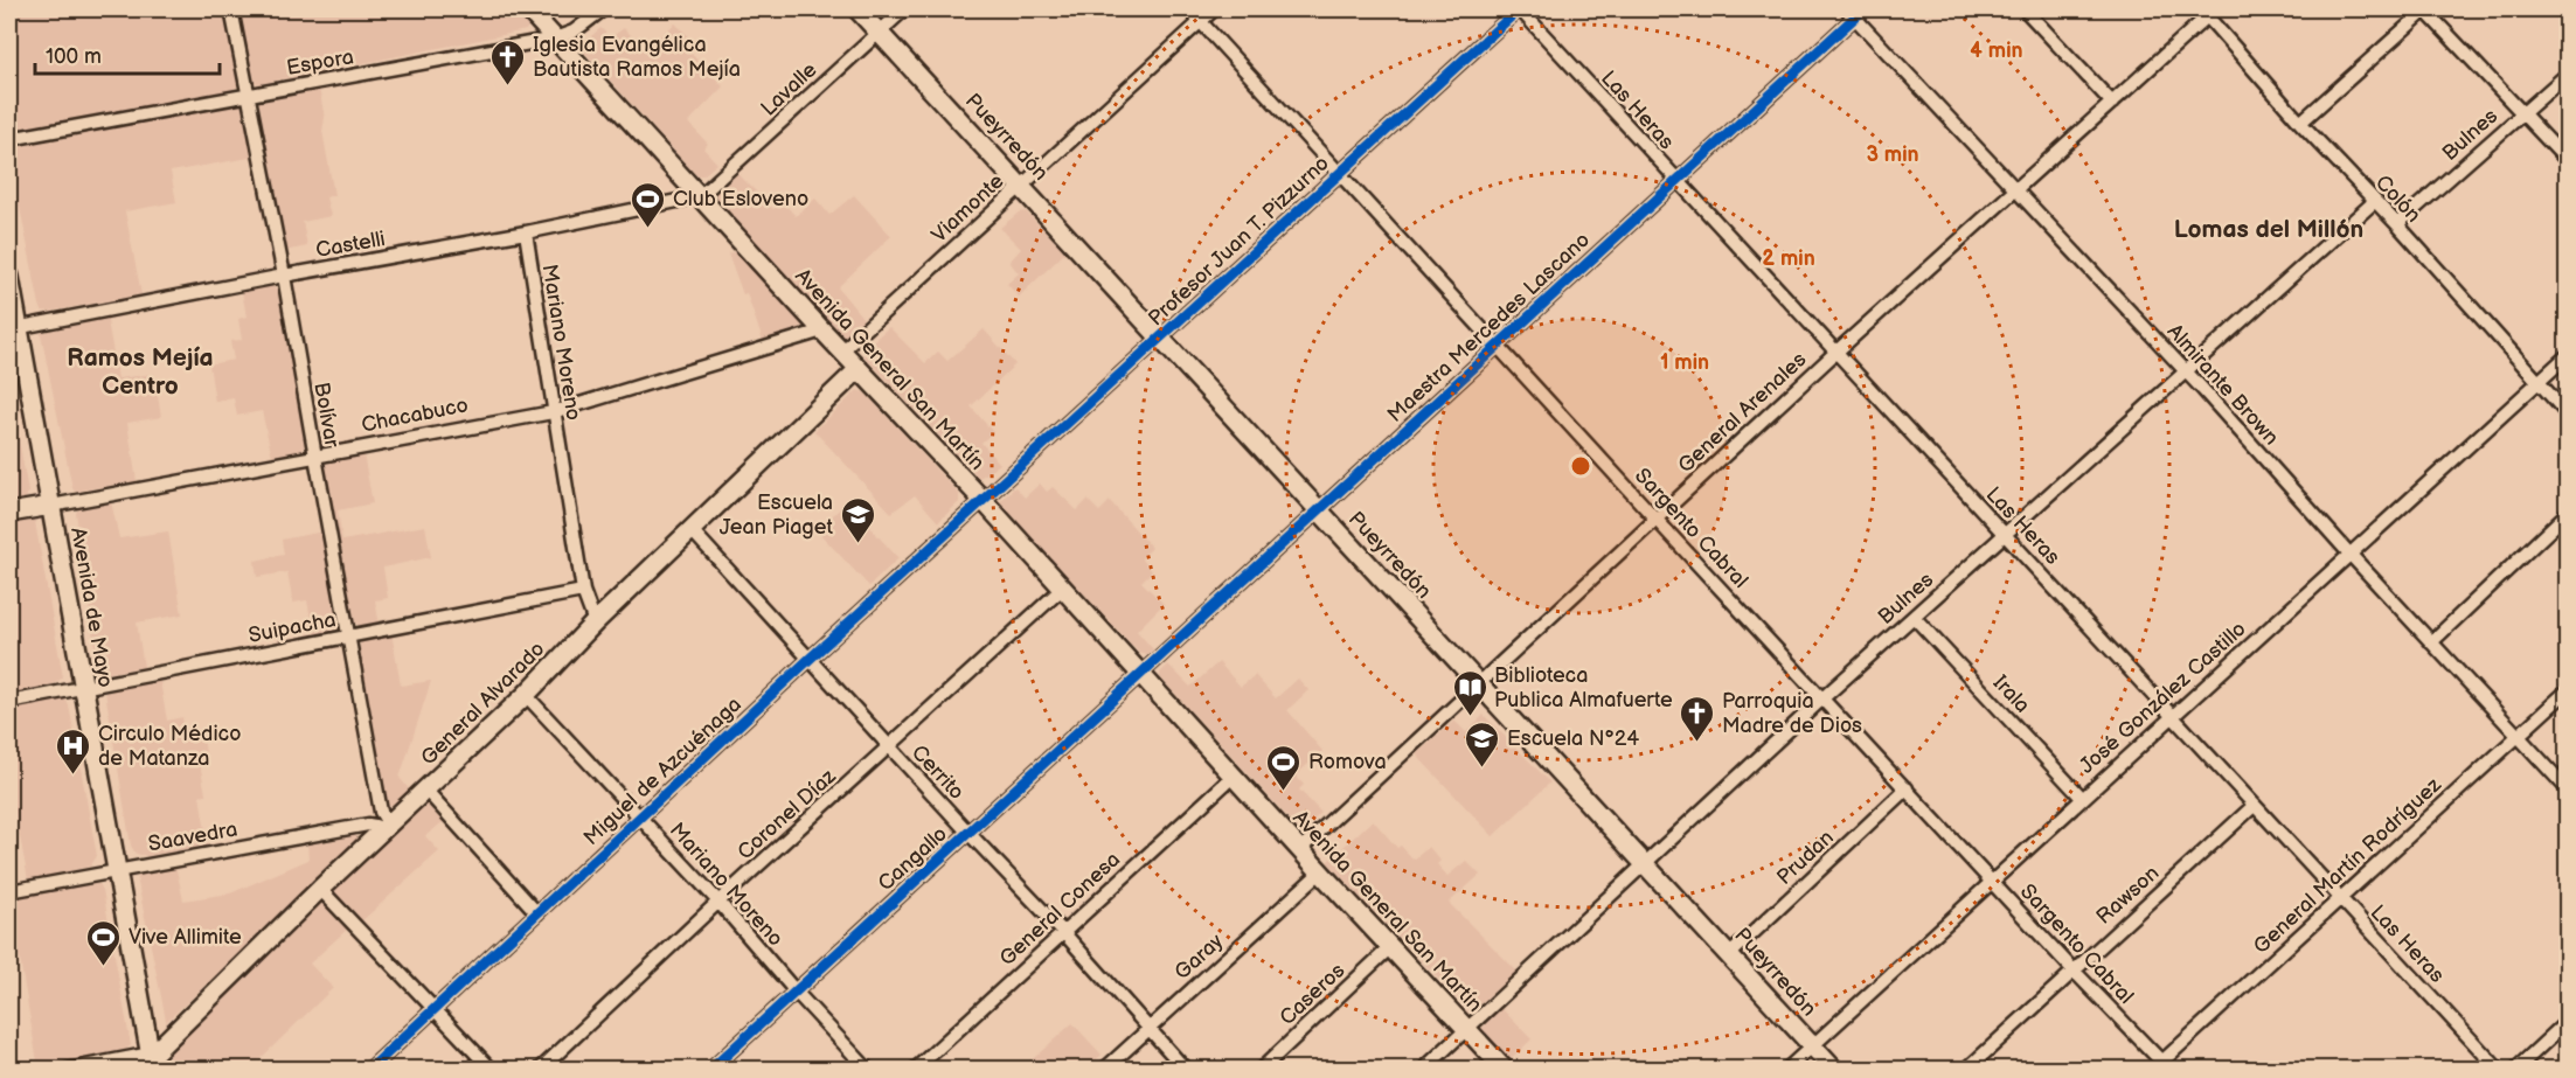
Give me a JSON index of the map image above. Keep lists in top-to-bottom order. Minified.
{"streets":{"street":["Espora","Lavalle","Las Heras","Bulnes","Pueyrredón","Colón","Viamonte","Profesor Juan T. Pizzurno","Castelli","Maestra Mercedes Lascano","Mariano Moreno","Avenida General San Martín","Almirante Brown","General Arenales","Bolívar","Chacabuco","Sargento Cabral","Avenida de Mayo","Suipacha","Irala","José González Castillo","General Alvarado","Miguel de Azcuénaga","Cerrito","Coronel Díaz","Saavedra","Prudan","Cangallo","General Martín Rodríguez","Rawson","General Conesa","Garay","Caseros"]},"crossings":[["Espora","Avenida General San Martín"],["Espora","Bolívar"],["Lavalle","Pueyrredón"],["Lavalle","Castelli"],["Lavalle","Avenida General San Martín"],["Las Heras","Bulnes"],["Las Heras","Profesor Juan T. Pizzurno"],["Las Heras","Maestra Mercedes Lascano"],["Las Heras","General Arenales"],["Las Heras","José González Castillo"],["Las Heras","General Martín Rodríguez"],["Las Heras","Rawson"],["Bulnes","Pueyrredón"],["Bulnes","Colón"],["Bulnes","Avenida General San Martín"],["Bulnes","Almirante Brown"],["Bulnes","Sargento Cabral"],["Bulnes","Irala"],["Pueyrredón","Viamonte"],["Pueyrredón","Profesor Juan T. Pizzurno"],["Pueyrredón","Maestra Mercedes Lascano"],["Pueyrredón","General Arenales"],["Pueyrredón","José González Castillo"],["Pueyrredón","Prudan"],["Colón","General Arenales"],["Colón","José González Castillo"],["Viamonte","Avenida General San Martín"],["Viamonte","Sargento Cabral"],["Profesor Juan T. Pizzurno","Avenida General San Martín"],["Profesor Juan T. Pizzurno","Sargento Cabral"],["Profesor Juan T. Pizzurno","Miguel de Azcuénaga"],["Castelli","Mariano Moreno"],["Castelli","Avenida General San Martín"],["Castelli","Bolívar"],["Castelli","Avenida de Mayo"],["Maestra Mercedes Lascano","Avenida General San Martín"],["Maestra Mercedes Lascano","Almirante Brown"],["Maestra Mercedes Lascano","Sargento Cabral"],["Maestra Mercedes Lascano","Cangallo"],["Mariano Moreno","Chacabuco"],["Mariano Moreno","Suipacha"],["Mariano Moreno","General Alvarado"],["Mariano Moreno","Miguel de Azcuénaga"],["Mariano Moreno","Coronel Díaz"],["Mariano Moreno","Cangallo"],["Avenida General San Martín","General Arenales"],["Avenida General San Martín","Chacabuco"],["Avenida General San Martín","General Alvarado"],["Avenida General San Martín","Miguel de Azcuénaga"],["Avenida General San Martín","Coronel Díaz"],["Avenida General San Martín","Cangallo"],["Avenida General San Martín","General Conesa"],["Avenida General San Martín","Garay"],["Avenida General San Martín","Caseros"],["Almirante Brown","General Arenales"],["Almirante Brown","José González Castillo"],["Almirante Brown","General Martín Rodríguez"],["General Arenales","Sargento Cabral"],["Bolívar","Chacabuco"],["Bolívar","Suipacha"],["Bolívar","General Alvarado"],["Bolívar","Saavedra"],["Chacabuco","Avenida de Mayo"],["Sargento Cabral","José González Castillo"],["Sargento Cabral","Prudan"],["Sargento Cabral","General Martín Rodríguez"],["Sargento Cabral","Rawson"],["Avenida de Mayo","Suipacha"],["Avenida de Mayo","General Alvarado"],["Avenida de Mayo","Saavedra"],["Irala","José González Castillo"],["General Alvarado","Cerrito"],["General Alvarado","Saavedra"],["Miguel de Azcuénaga","Cerrito"],["Cerrito","Coronel Díaz"],["Cerrito","Cangallo"],["Cerrito","General Conesa"],["Cerrito","Garay"]],"districts":["Lomas del Millón","Ramos Mejía Centro"],"places":{"church":["Iglesia Evangélica Bautista Ramos Mejía","Parroquia Madre de Dios"],"sports":["Club Esloveno","Romova","Vive Allimite"],"school or university":["Escuela Jean Piaget","Escuela N°24"],"library":["Biblioteca Publica Almafuerte"],"hospital":["Circulo Médico de Matanza"]},"scale_bar":"100 m","rings":["4 min","3 min","2 min","1 min"]}
